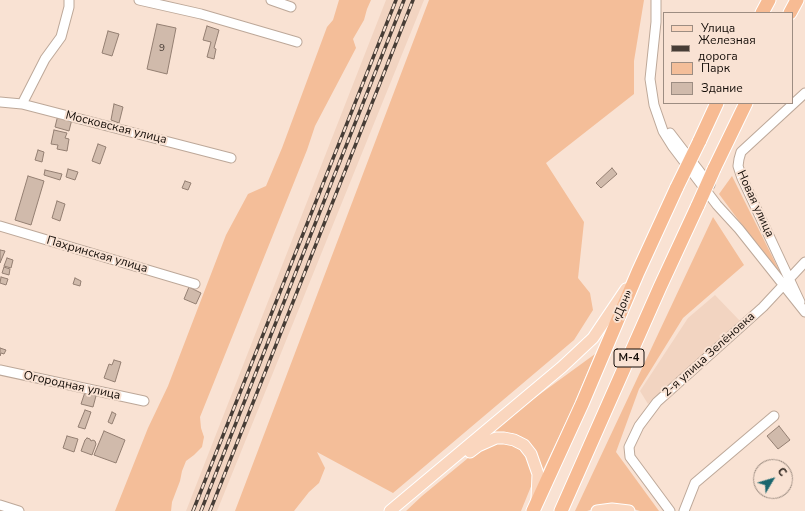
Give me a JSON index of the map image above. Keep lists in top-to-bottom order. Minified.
{"streets":{"highway":["«Дон»","М-4"],"street":["Московская улица","Новая улица","Пахринская улица","2-я улица Зелёновка","Огородная улица"]},"crossings":[["Новая улица","2-я улица Зелёновка"]],"house_numbers":["9"],"legend":["Улица","Железная дорога","Парк","Здание"],"north":"top right"}
